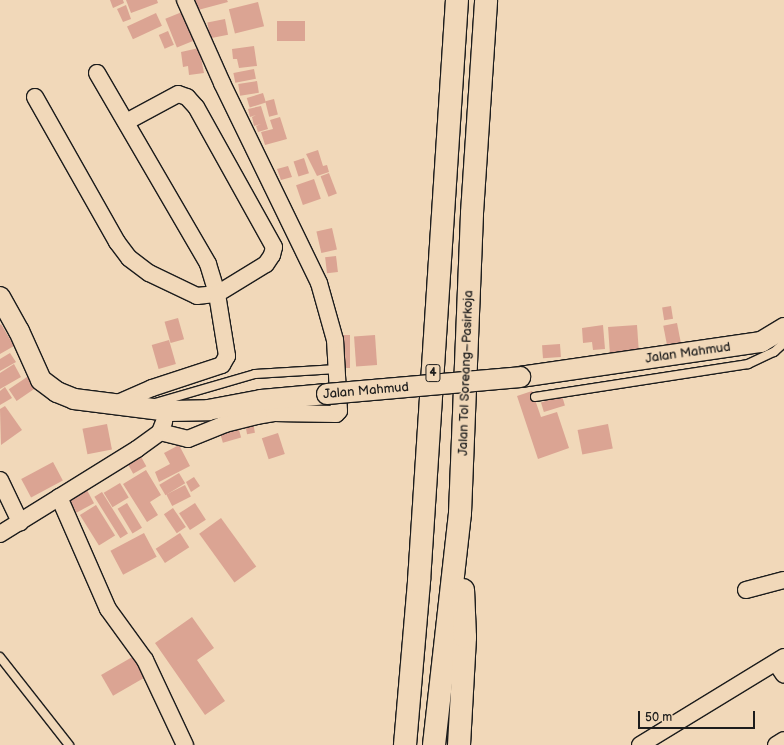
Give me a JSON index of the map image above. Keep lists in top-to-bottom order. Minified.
{"streets":{"highway":["4","Jalan Tol Soreang–Pasirkoja"],"street":["Jalan Mahmud"]},"scale_bar":"50 m"}
